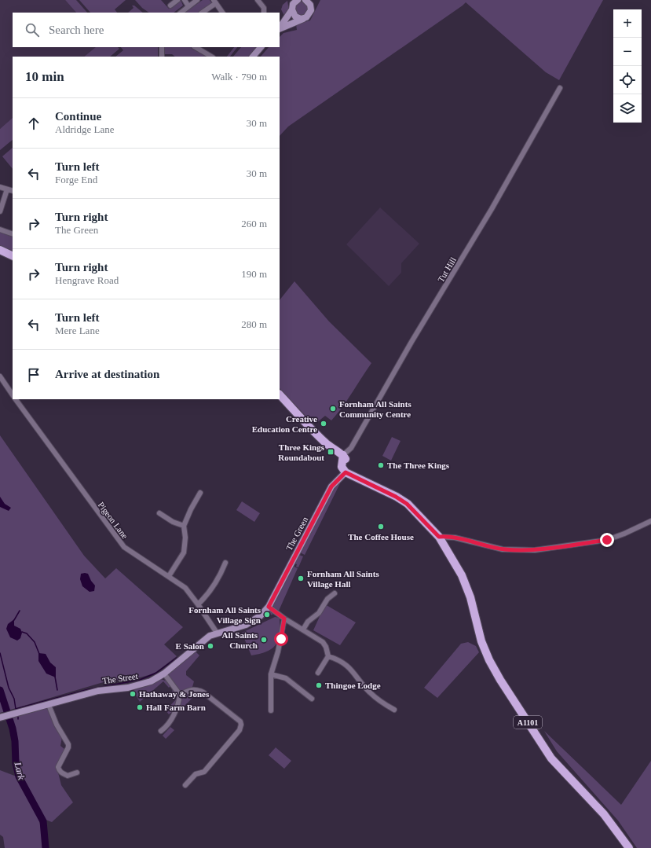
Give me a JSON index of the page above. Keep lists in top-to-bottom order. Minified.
{"streets":{"main road":["The Green","The Street","A1101"],"street":["Tut Hill","Pigeon Lane"]},"crossings":[["Pigeon Lane","The Street"],["The Green","The Street"],["The Green","A1101"]],"water":["Lark"],"places":{"other":["Fornham All Saints Community Centre","Creative Education Centre","The Three Kings","The Coffee House","Fornham All Saints Village Hall","Fornham All Saints Village Sign","All Saints Church","E Salon","Thingoe Lodge","Hathaway & Jones","Hall Farm Barn"],"transit":["Three Kings Roundabout"]},"page":{"map_buttons":["+","−"],"search":"Search here","heading":["10 min","Walk · 790 m"],"list":[["Continue","Aldridge Lane","30 m"],["Turn left","Forge End","30 m"],["Turn right","The Green","260 m"],["Turn right","Hengrave Road","190 m"],["Turn left","Mere Lane","280 m"],"Arrive at destination"]}}
